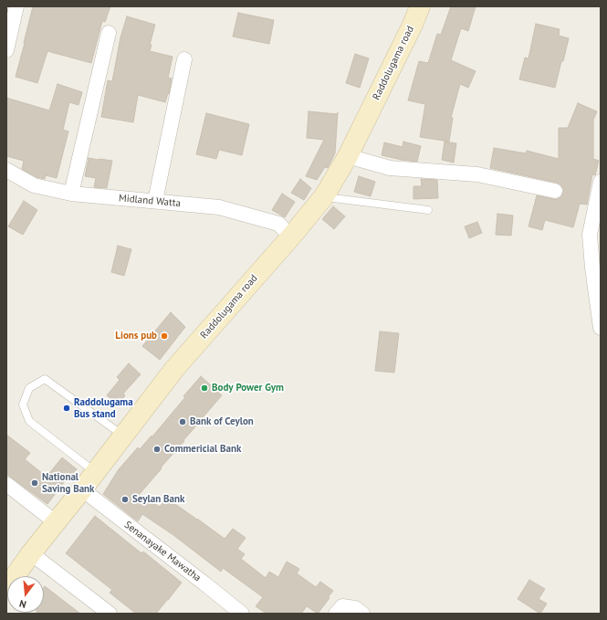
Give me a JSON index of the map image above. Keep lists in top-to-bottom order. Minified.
{"streets":{"street":["Raddolugama road","Midland Watta","Senanayake Mawatha"]},"crossings":[["Raddolugama road","Midland Watta"],["Raddolugama road","Senanayake Mawatha"]],"places":["Lions pub","Body Power Gym","Raddolugama Bus stand","Bank of Ceylon","Commericial Bank","National Saving Bank","Seylan Bank"],"north":"bottom"}
